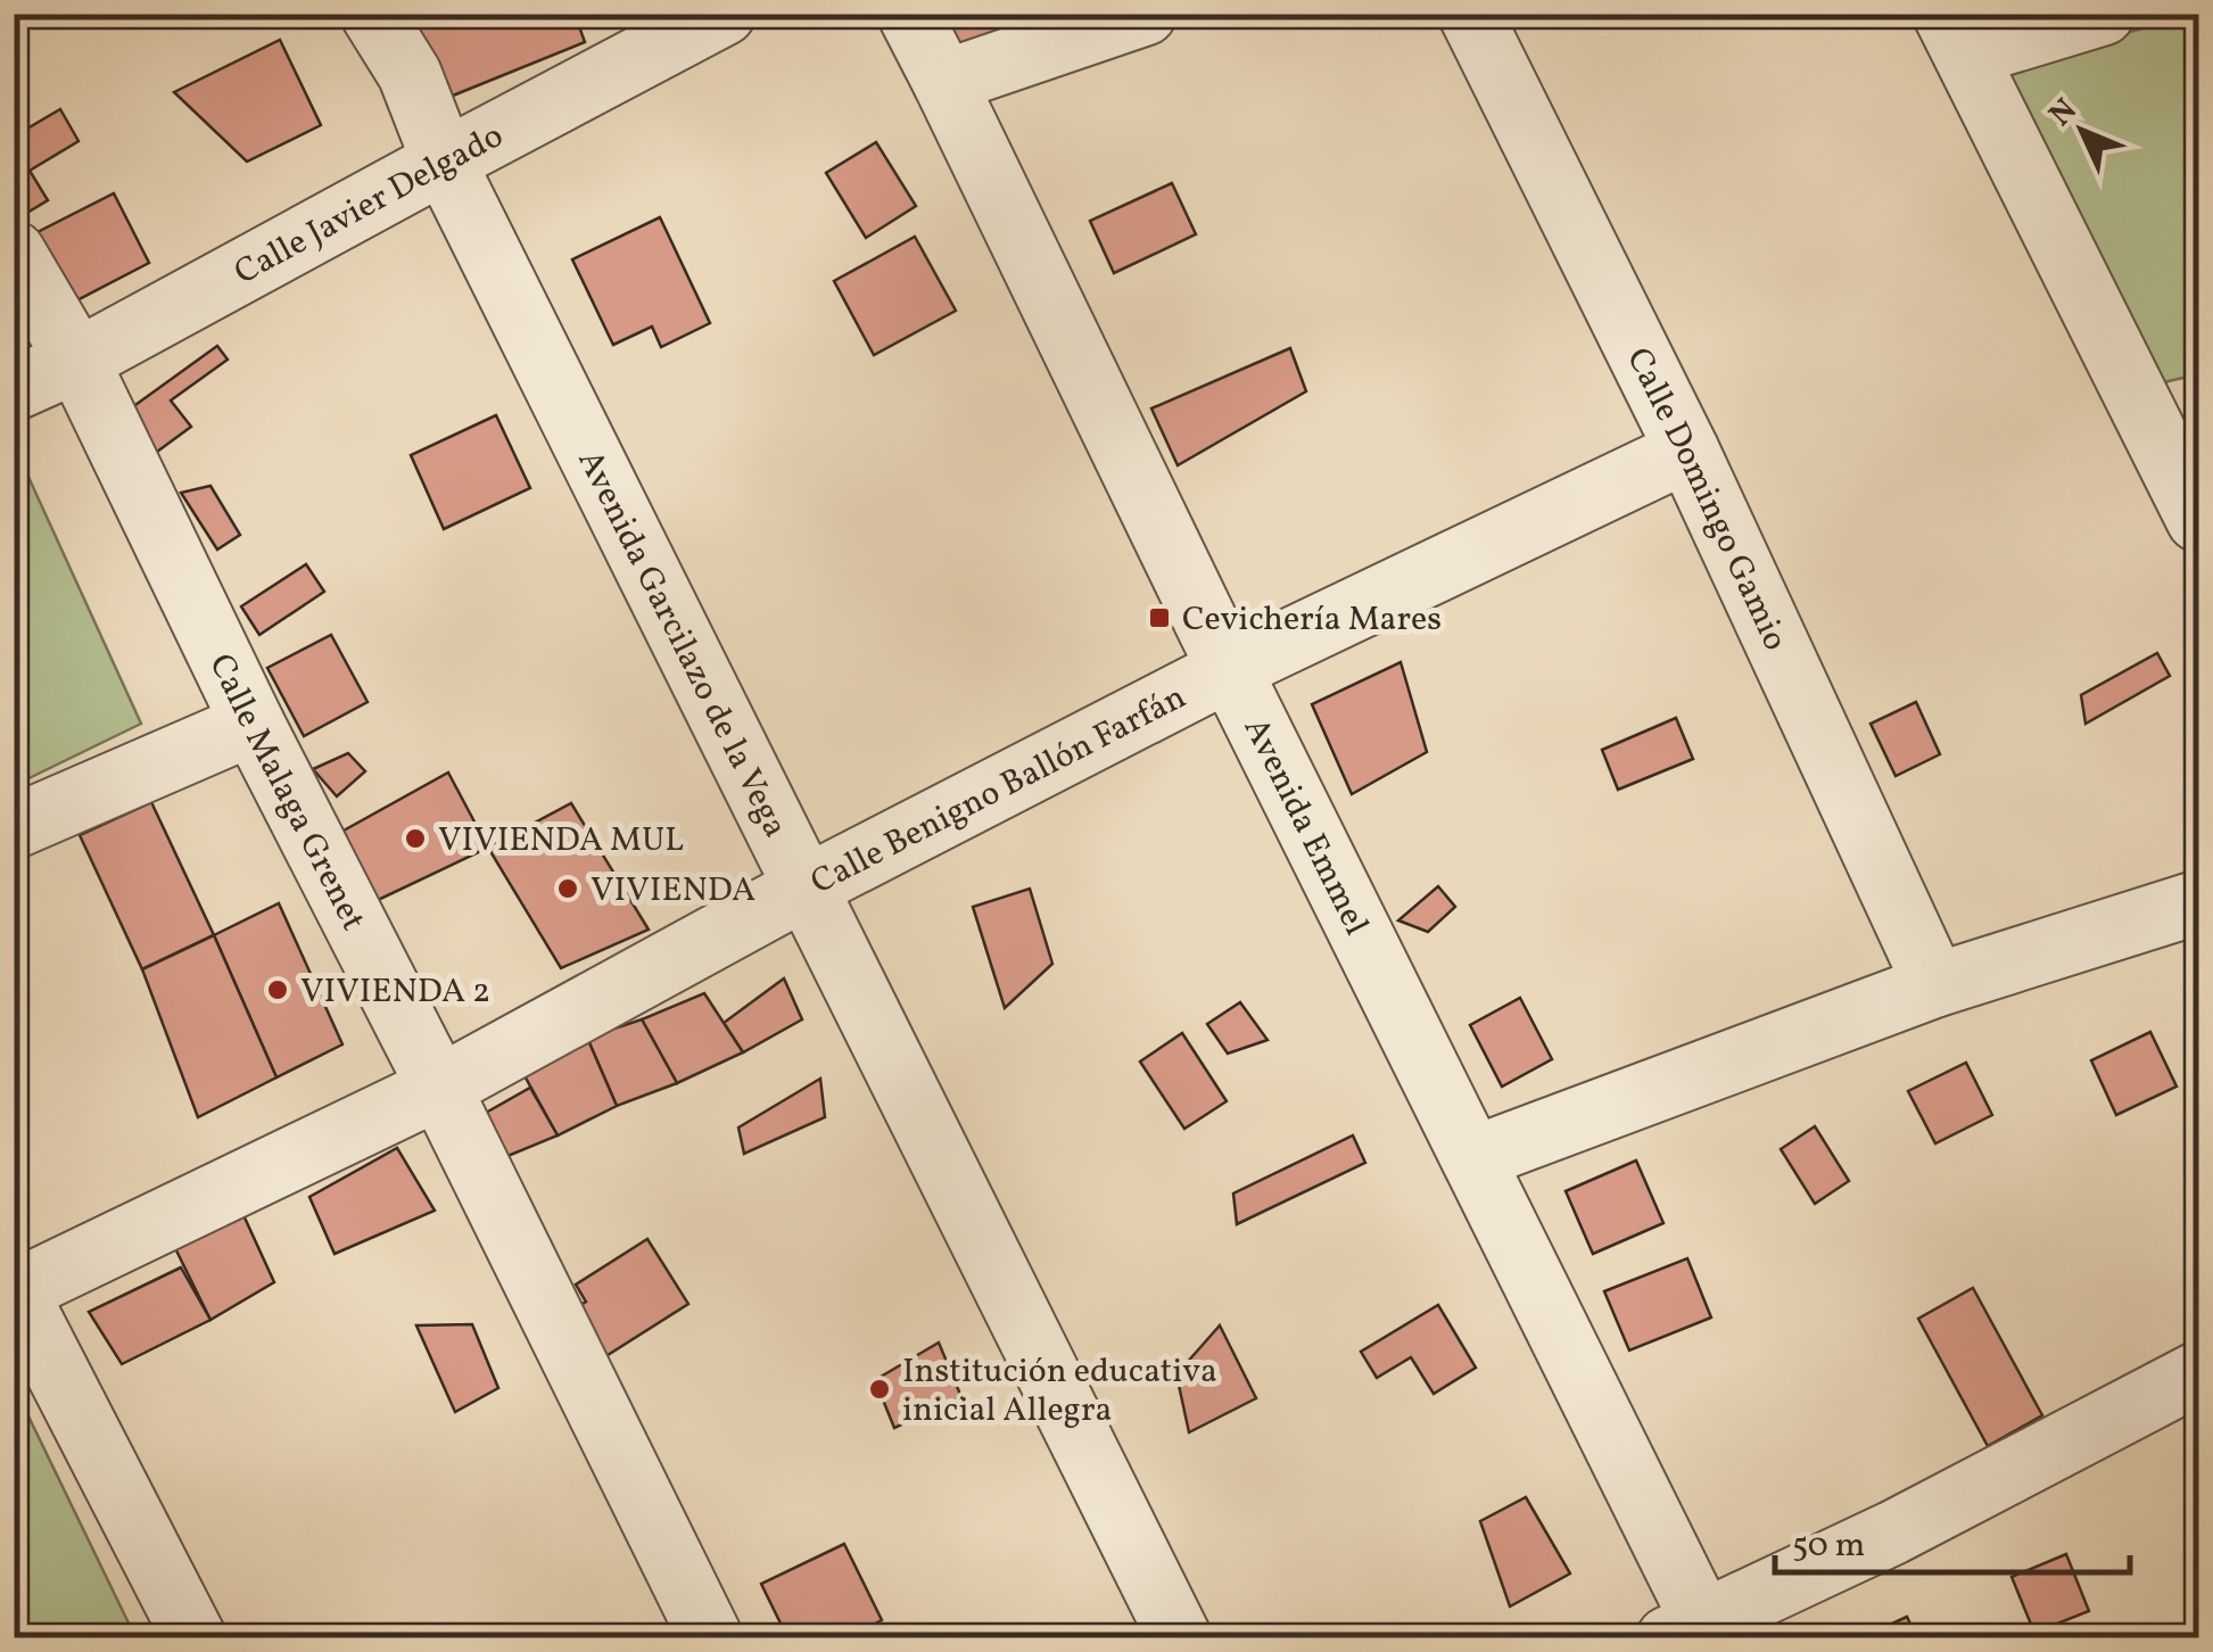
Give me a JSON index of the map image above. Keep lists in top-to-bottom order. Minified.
{"streets":{"street":["Calle Javier Delgado","Calle Domingo Gamio","Avenida Garcilazo de la Vega","Calle Benigno Ballón Farfán","Calle Malaga Grenet","Avenida Emmel"]},"crossings":[["Calle Javier Delgado","Avenida Garcilazo de la Vega"],["Calle Javier Delgado","Calle Malaga Grenet"],["Calle Domingo Gamio","Calle Benigno Ballón Farfán"],["Avenida Garcilazo de la Vega","Calle Benigno Ballón Farfán"],["Calle Benigno Ballón Farfán","Calle Malaga Grenet"],["Calle Benigno Ballón Farfán","Avenida Emmel"]],"places":{"transit":["Cevichería Mares"],"other":["VIVIENDA MUL","VIVIENDA","VIVIENDA 2","Institución educativa inicial Allegra"]},"scale_bar":"50 m","north":"top left"}
